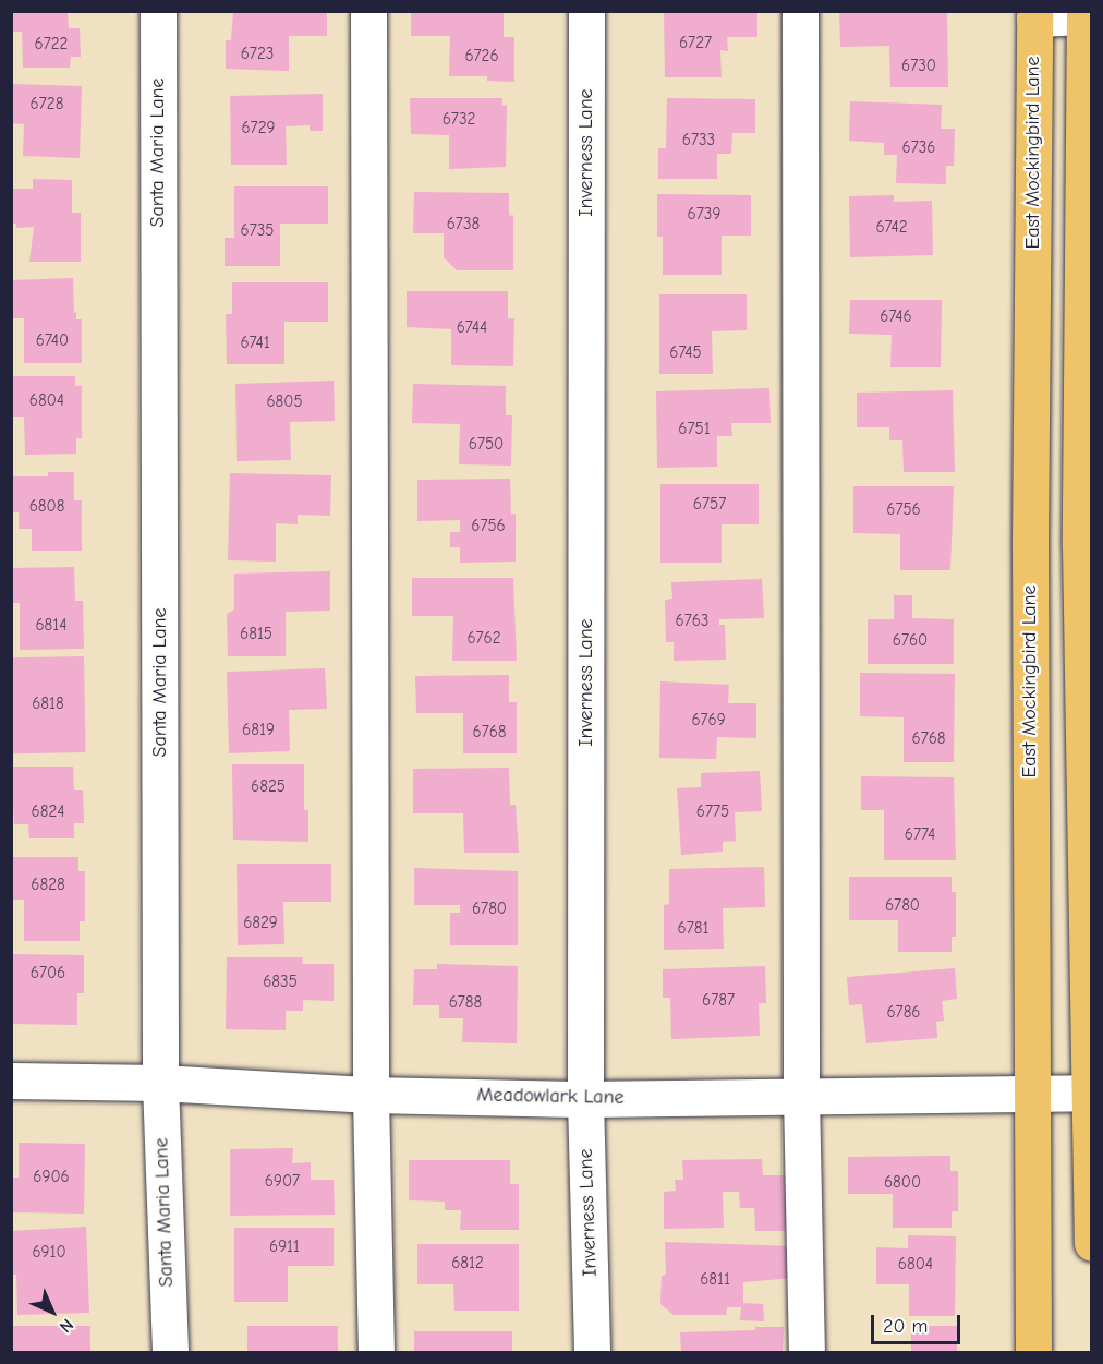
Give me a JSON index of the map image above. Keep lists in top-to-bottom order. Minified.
{"streets":{"main road":["East Mockingbird Lane"],"street":["Santa Maria Lane","Inverness Lane","Meadowlark Lane"]},"crossings":[["Santa Maria Lane","Meadowlark Lane"],["Inverness Lane","Meadowlark Lane"],["East Mockingbird Lane","Meadowlark Lane"]],"house_numbers":["6727","6722","6723","6726","6730","6728","6732","6729","6733","6736","6739","6738","6742","6735","6746","6744","6740","6741","6745","6804","6805","6751","6750","6757","6808","6756","6756","6763","6814","6815","6762","6760","6818","6769","6819","6768","6768","6825","6824","6775","6774","6828","6780","6780","6829","6781","6706","6835","6787","6788","6786","6906","6907","6800","6911","6910","6812","6804","6811"],"scale_bar":"20 m","north":"bottom right"}
